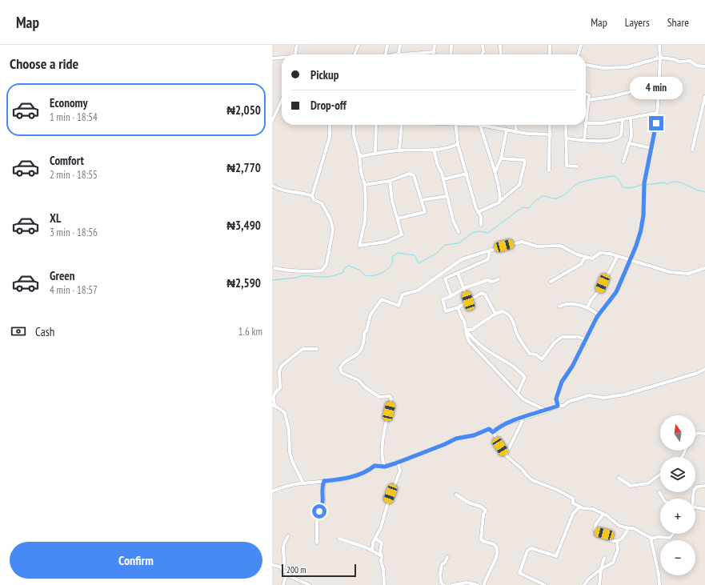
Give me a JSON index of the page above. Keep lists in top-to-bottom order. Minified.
{"scale_bar":"200 m","north":"top","page":{"header":"Map","nav":["Map","Layers","Share"],"heading":"Choose a ride","banner":["Pickup","Drop-off"],"bubble":"4 min","list":[{"name":"Economy","note":"1 min · 18:54","value":"₦2,050"},{"name":"Comfort","note":"2 min · 18:55","value":"₦2,770"},{"name":"XL","note":"3 min · 18:56","value":"₦3,490"},{"name":"Green","note":"4 min · 18:57","value":"₦2,590"}],"pay":["Cash","1.6 km"],"map_buttons":["+","−"],"buttons":"Confirm","scale":"200 m"}}
